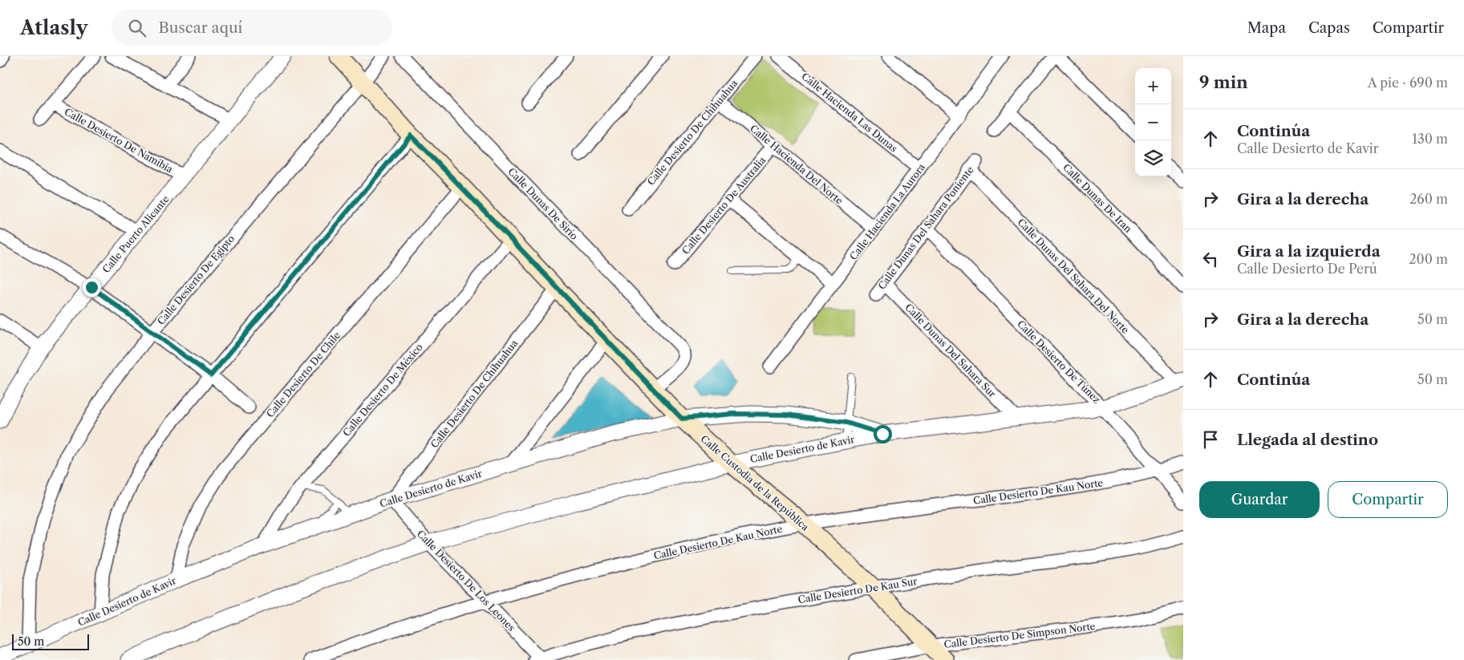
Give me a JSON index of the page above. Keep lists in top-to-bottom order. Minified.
{"streets":{"main road":["Calle Custodia de la República"],"street":["Calle Hacienda Las Dunas","Calle Desierto De Chihuahua","Calle Desierto De Namibia","Calle Hacienda Del Norte","Calle Dunas De Iran","Calle Dunas De Sirio","Calle Desierto De Australia","Calle Hacienda La Aurora","Calle Dunas Del Sahara Poniente","Calle Puerto Alicante","Calle Dunas Del Sahara Del Norte","Calle Desierto De Egipto","Calle Dunas Del Sahara Sur","Calle Desierto De Túnez","Calle Desierto De Chile","Calle Desierto De México","Calle Desierto de Kavir","Calle Desierto De Kau Norte","Calle Desierto De Los Leones","Calle Desierto De Kau Sur","Calle Desierto De Simpson Norte"]},"crossings":[["Calle Hacienda Las Dunas","Calle Hacienda La Aurora"],["Calle Desierto De Chihuahua","Calle Hacienda Del Norte"],["Calle Desierto De Chihuahua","Calle Desierto de Kavir"],["Calle Desierto De Chihuahua","Calle Custodia de la República"],["Calle Desierto De Chihuahua","Calle Desierto De Los Leones"],["Calle Desierto De Namibia","Calle Puerto Alicante"],["Calle Hacienda Del Norte","Calle Desierto De Australia"],["Calle Hacienda Del Norte","Calle Hacienda La Aurora"],["Calle Dunas De Sirio","Calle Custodia de la República"],["Calle Dunas Del Sahara Poniente","Calle Dunas Del Sahara Del Norte"],["Calle Dunas Del Sahara Poniente","Calle Dunas Del Sahara Sur"],["Calle Dunas Del Sahara Poniente","Calle Desierto De Túnez"],["Calle Dunas Del Sahara Del Norte","Calle Desierto de Kavir"],["Calle Desierto De Egipto","Calle Desierto de Kavir"],["Calle Desierto De Egipto","Calle Custodia de la República"],["Calle Dunas Del Sahara Sur","Calle Desierto de Kavir"],["Calle Desierto De Túnez","Calle Desierto de Kavir"],["Calle Desierto De Túnez","Calle Desierto De Kau Norte"],["Calle Desierto De Chile","Calle Desierto de Kavir"],["Calle Desierto De Chile","Calle Custodia de la República"],["Calle Desierto De México","Calle Desierto de Kavir"],["Calle Desierto De México","Calle Custodia de la República"],["Calle Desierto de Kavir","Calle Custodia de la República"],["Calle Desierto de Kavir","Calle Desierto De Los Leones"],["Calle Custodia de la República","Calle Desierto De Kau Norte"],["Calle Custodia de la República","Calle Desierto De Kau Sur"],["Calle Custodia de la República","Calle Desierto De Simpson Norte"],["Calle Desierto De Kau Norte","Calle Desierto De Los Leones"],["Calle Desierto De Los Leones","Calle Desierto De Kau Sur"]],"scale_bar":"50 m","page":{"header":"Atlasly","search":"Buscar aquí","nav":["Mapa","Capas","Compartir"],"heading":["9 min","A pie · 690 m"],"map_buttons":["+","−"],"list":[["Continúa","Calle Desierto de Kavir","130 m"],["Gira a la derecha","260 m"],["Gira a la izquierda","Calle Desierto De Perú","200 m"],["Gira a la derecha","50 m"],["Continúa","50 m"],"Llegada al destino"],"buttons":["Guardar","Compartir"],"scale":"50 m"}}
